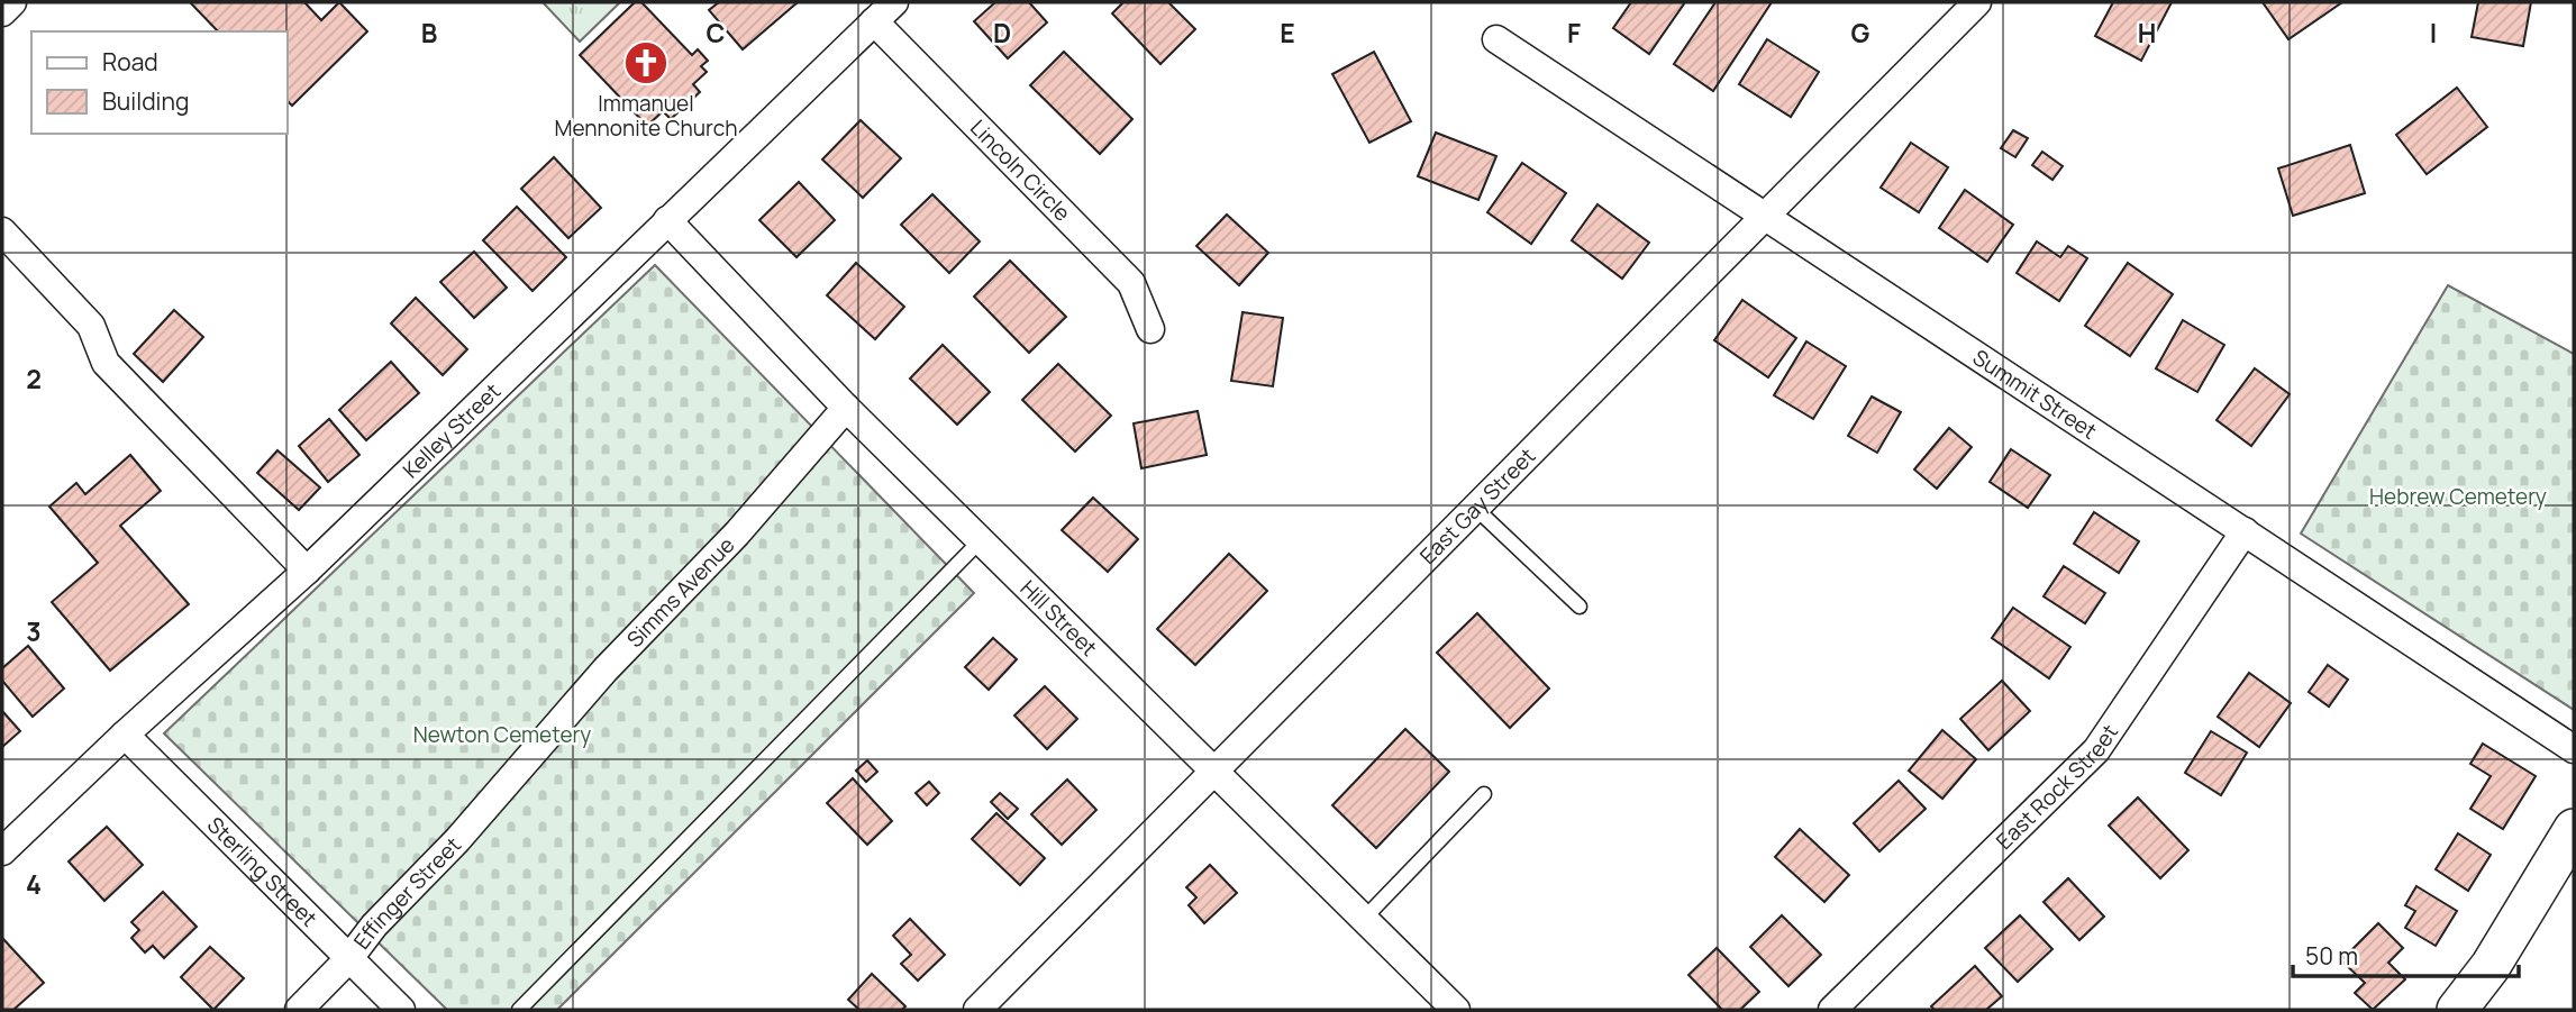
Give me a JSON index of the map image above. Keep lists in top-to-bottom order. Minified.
{"streets":{"street":["Lincoln Circle","Summit Street","Kelley Street","East Gay Street","Simms Avenue","Hill Street","East Rock Street","Sterling Street","Effinger Street"]},"crossings":[["Lincoln Circle","Kelley Street"],["Summit Street","East Gay Street"],["Summit Street","East Rock Street"],["Kelley Street","Hill Street"],["Kelley Street","Sterling Street"],["East Gay Street","Hill Street"],["Simms Avenue","Hill Street"],["Simms Avenue","Effinger Street"],["Sterling Street","Effinger Street"]],"parks":["Hebrew Cemetery","Newton Cemetery"],"places":{"church":["Immanuel Mennonite Church"]},"legend":["Road","Building"],"scale_bar":"50 m","grid":{"columns":["B","C","D","E","F","G","H","I"],"rows":["2","3","4"]}}
